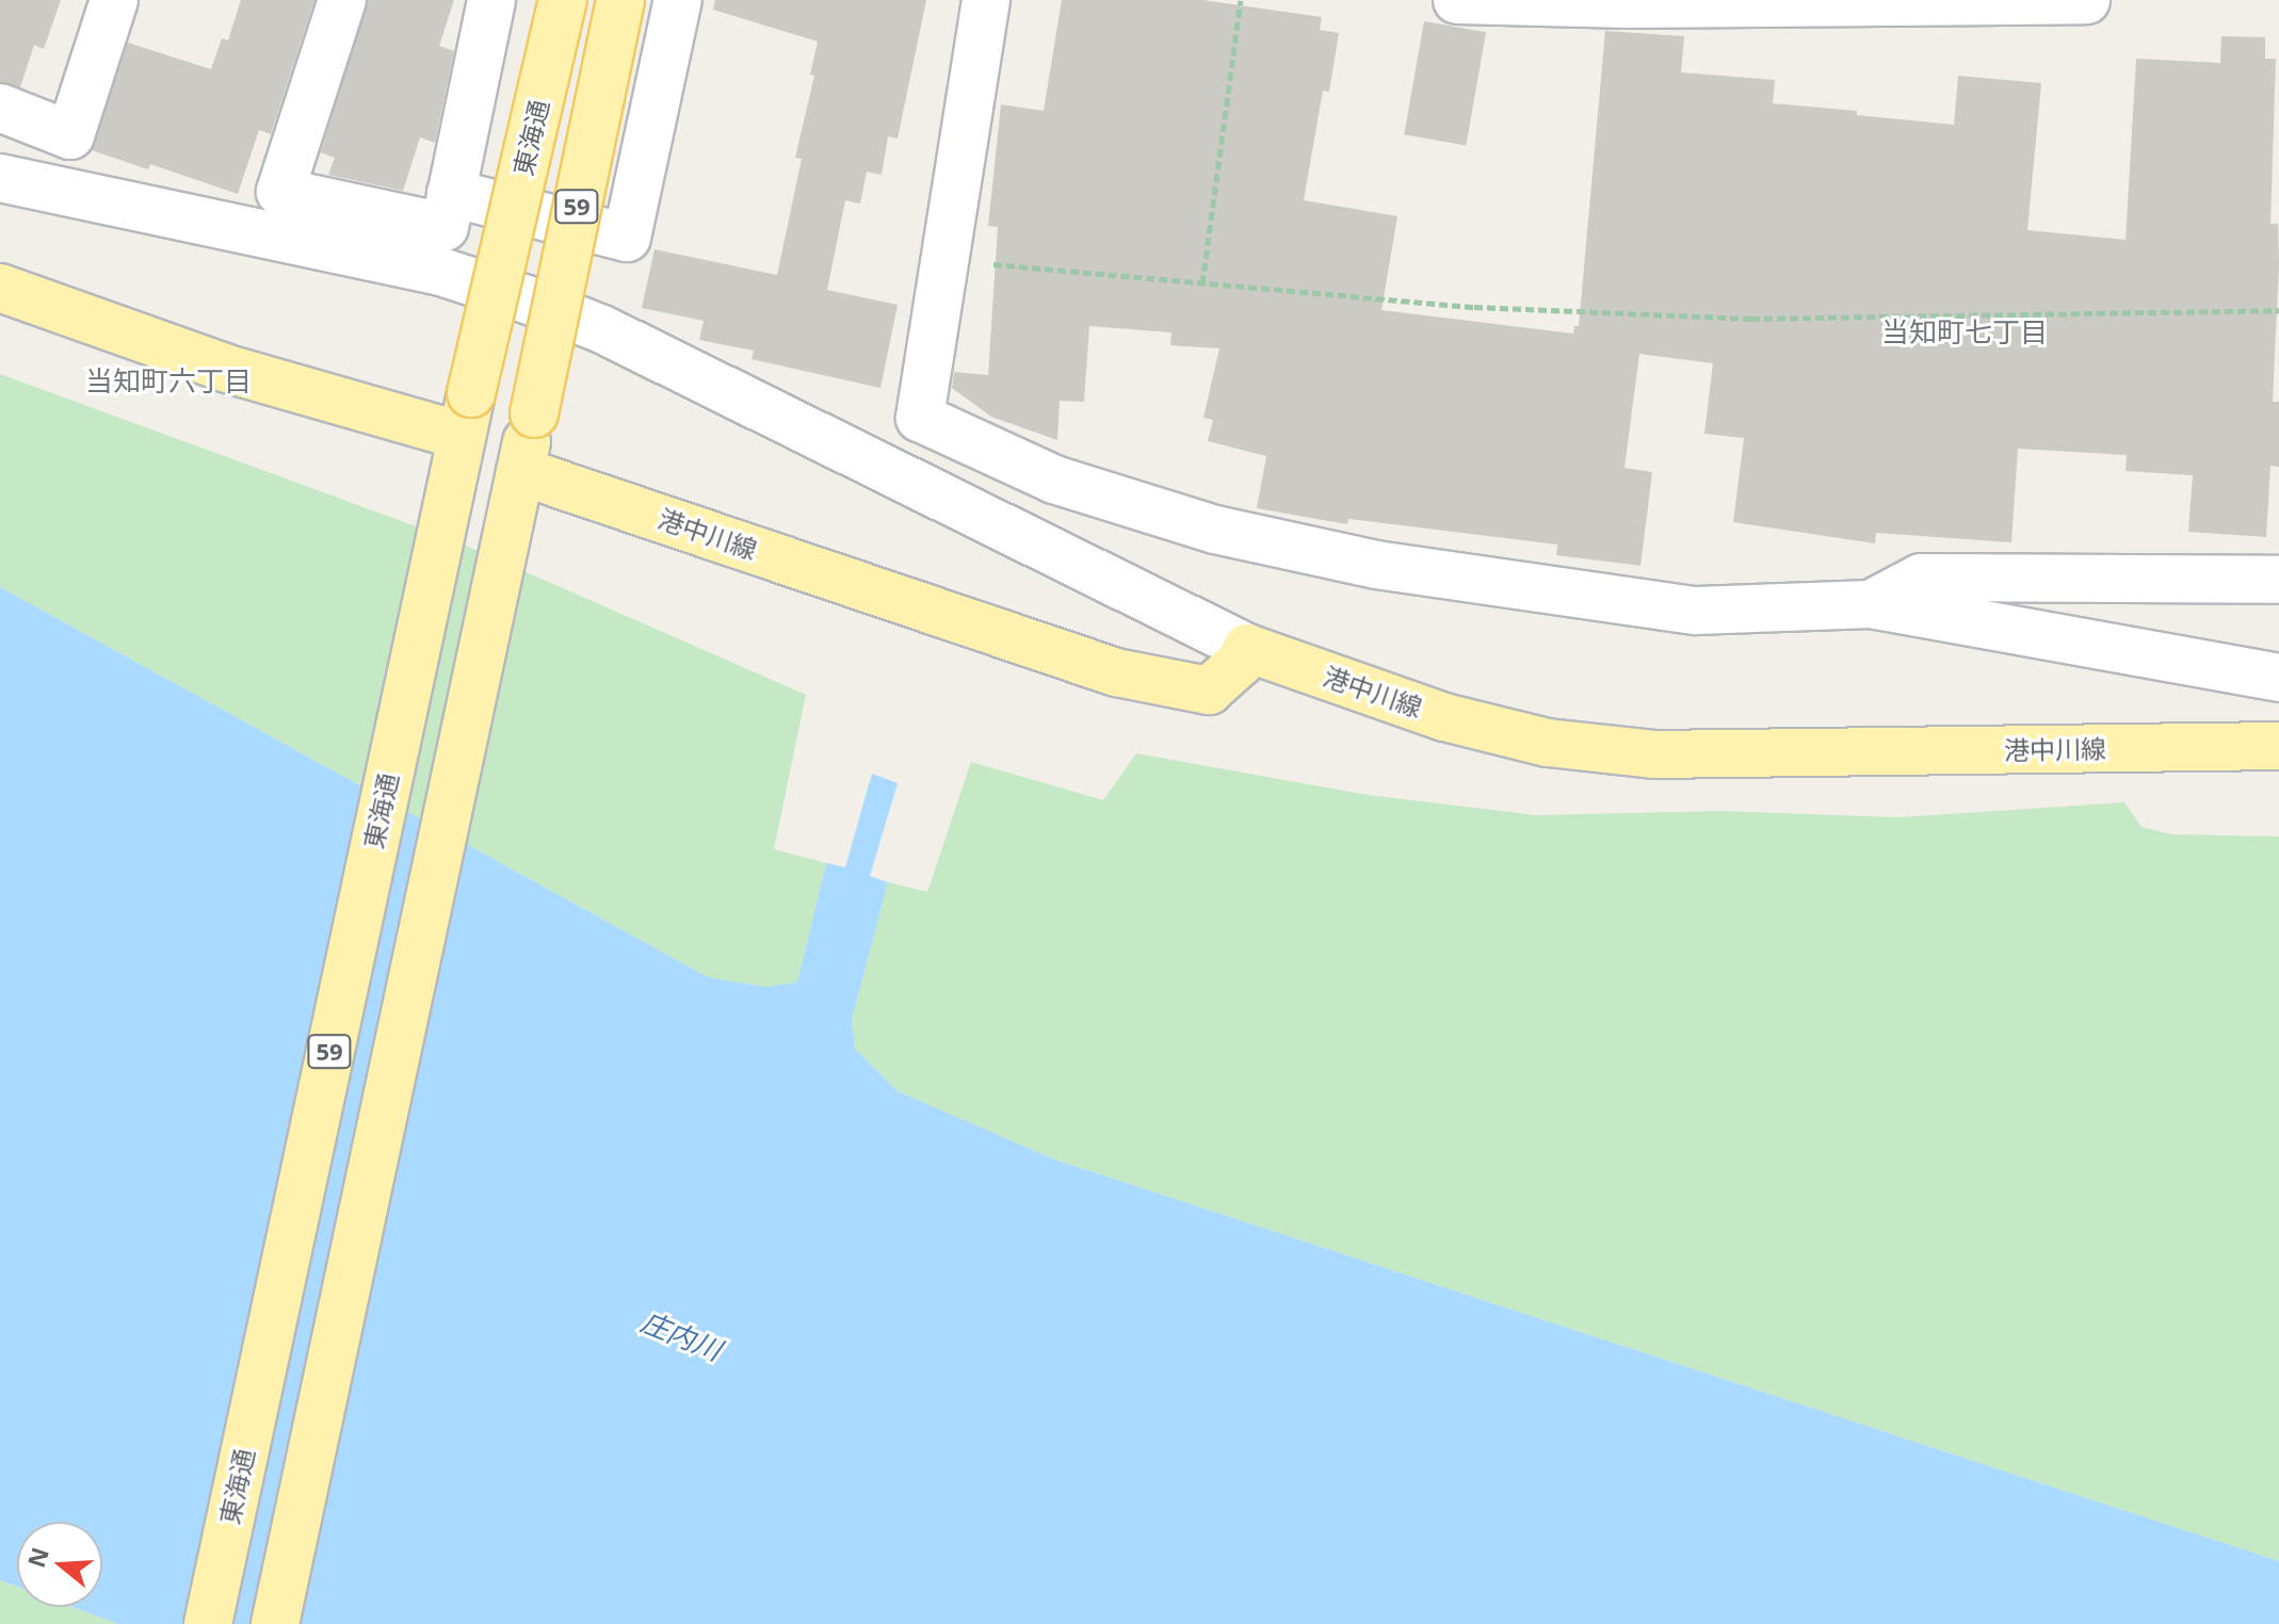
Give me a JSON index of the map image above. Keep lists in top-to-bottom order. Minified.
{"streets":{"main road":["東海通","59","港中川線"]},"crossings":[["59","港中川線"]],"districts":["当知町七丁目","当知町六丁目"],"water":["庄内川"],"north":"left"}
